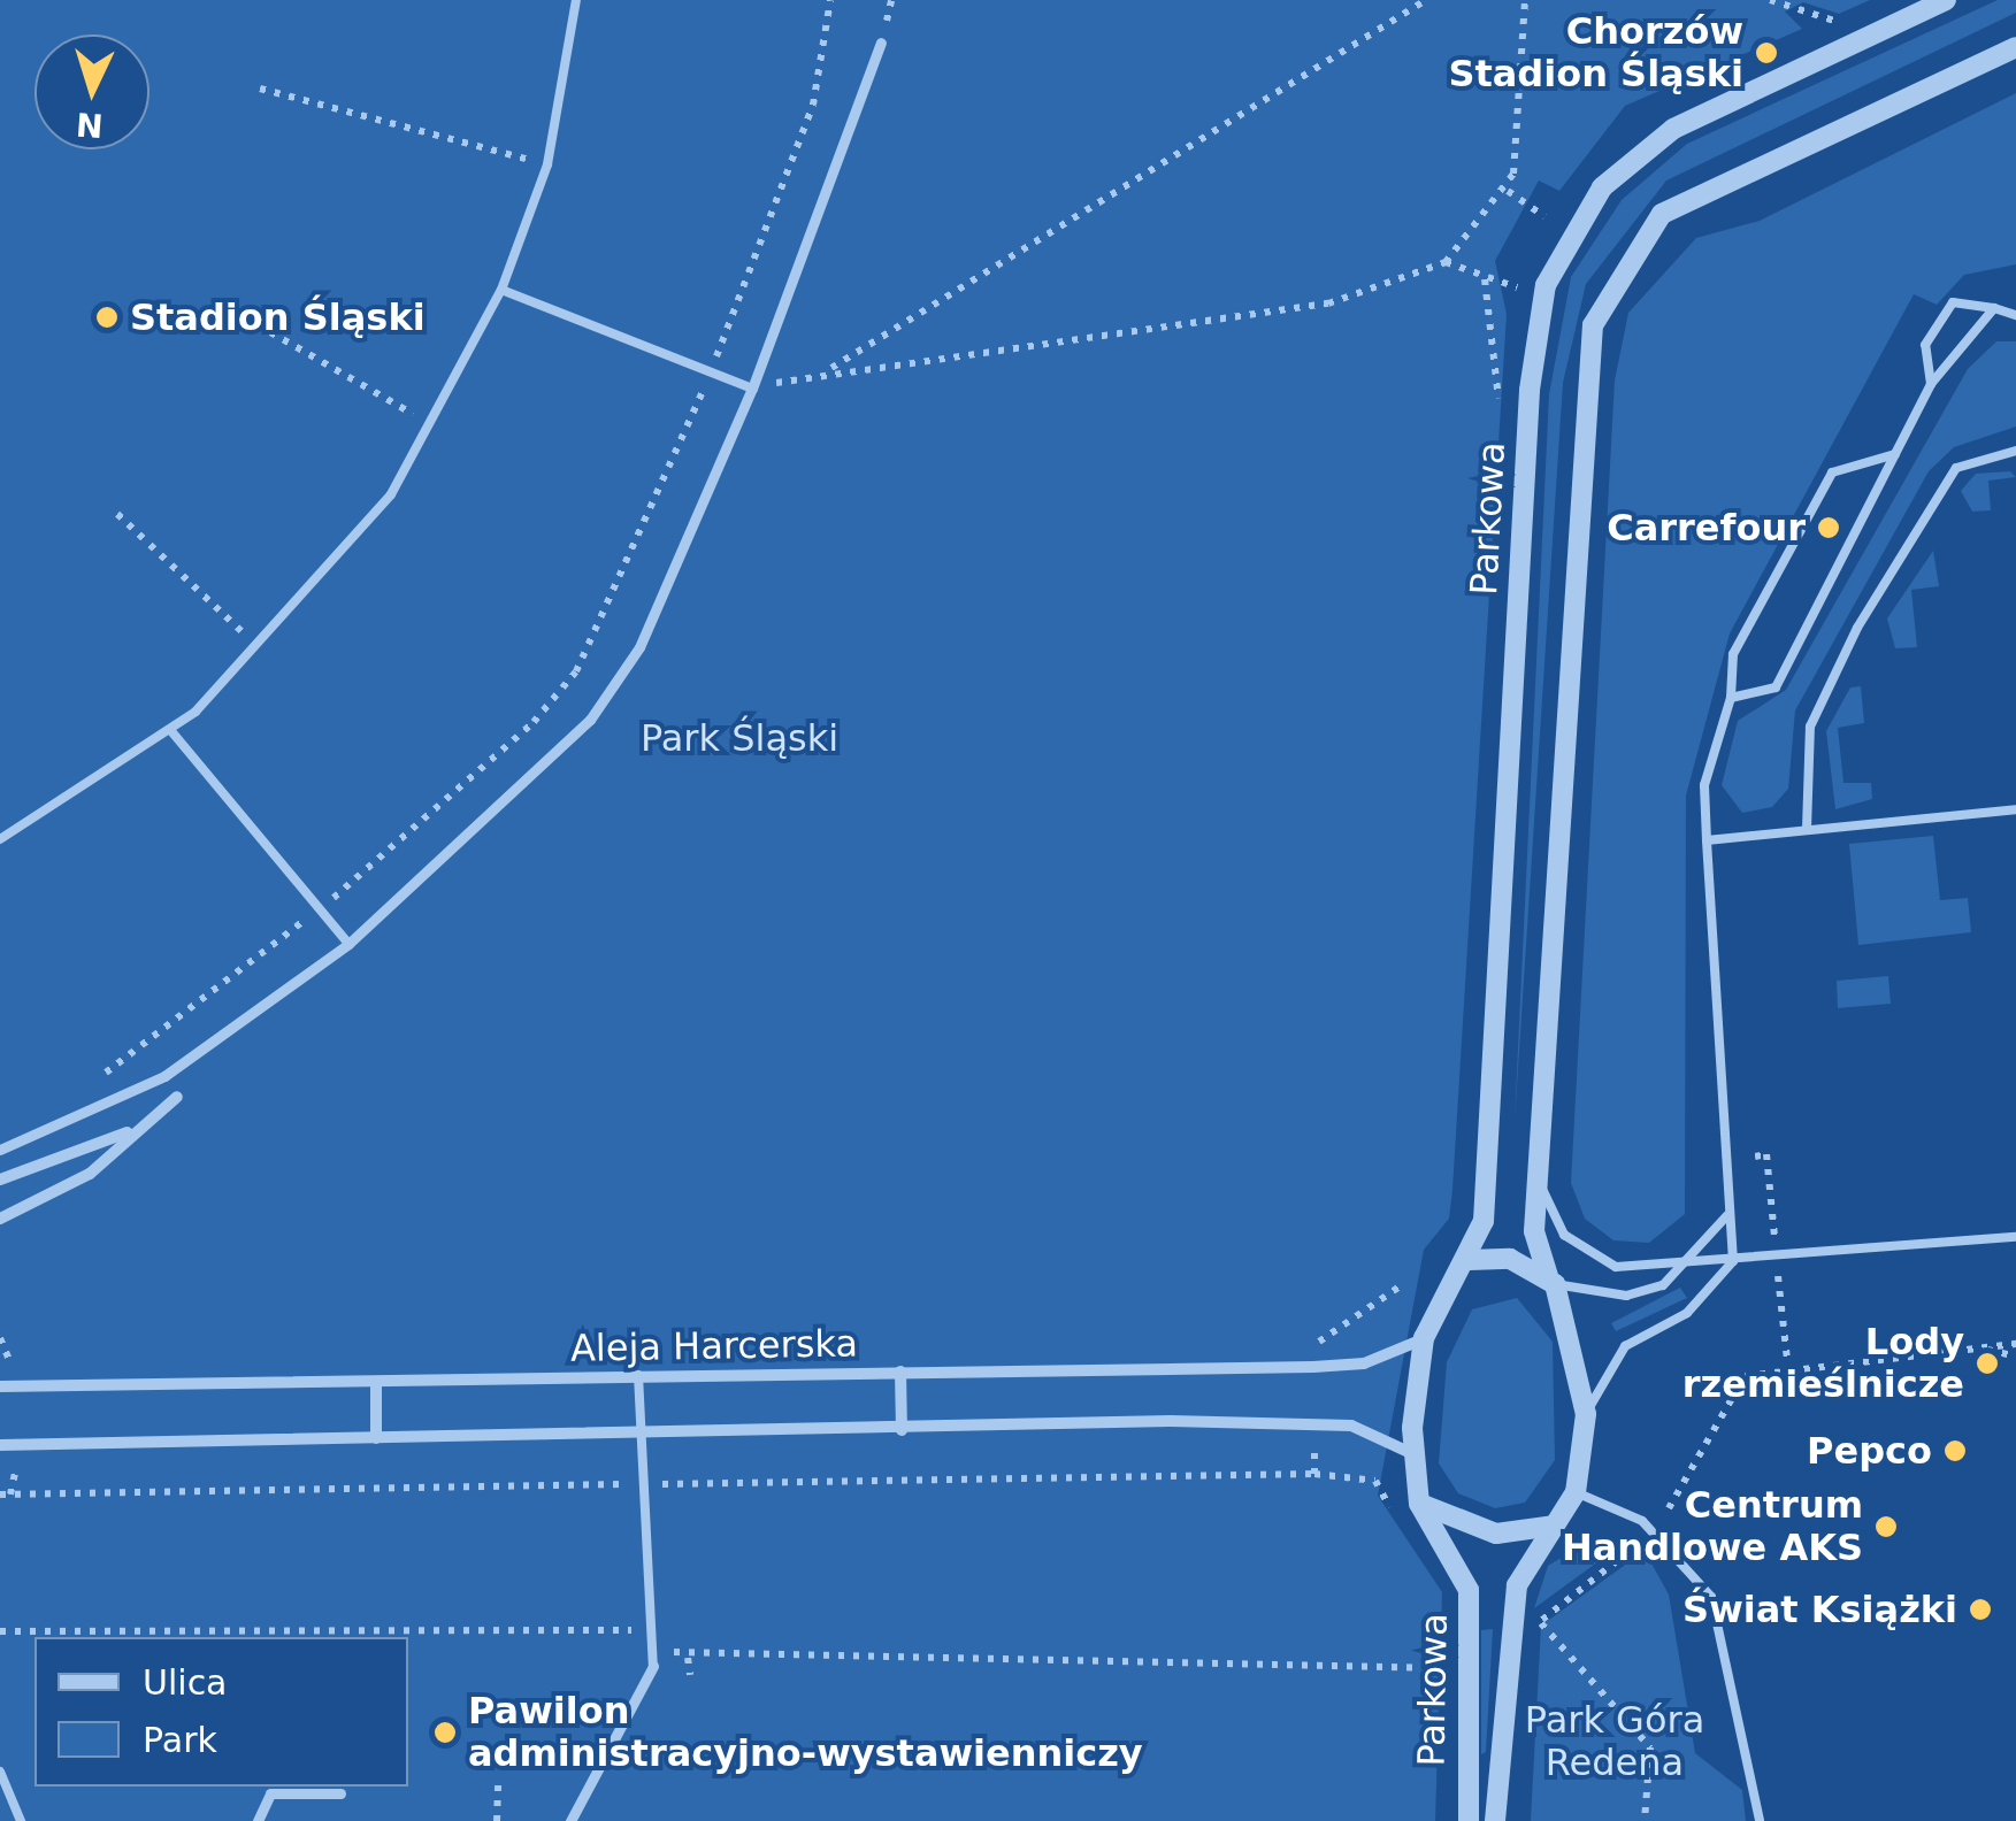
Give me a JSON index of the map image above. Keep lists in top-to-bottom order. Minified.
{"streets":{"street":["Parkowa","Aleja Harcerska"]},"crossings":[["Parkowa","Aleja Harcerska"]],"parks":["Park Śląski","Park Góra Redena"],"places":["Chorzów Stadion Śląski","Stadion Śląski","Carrefour","Lody rzemieślnicze","Pepco","Centrum Handlowe AKS","Świat Książki","Pawilon administracyjno-wystawienniczy"],"legend":["Ulica","Park"],"north":"bottom"}
